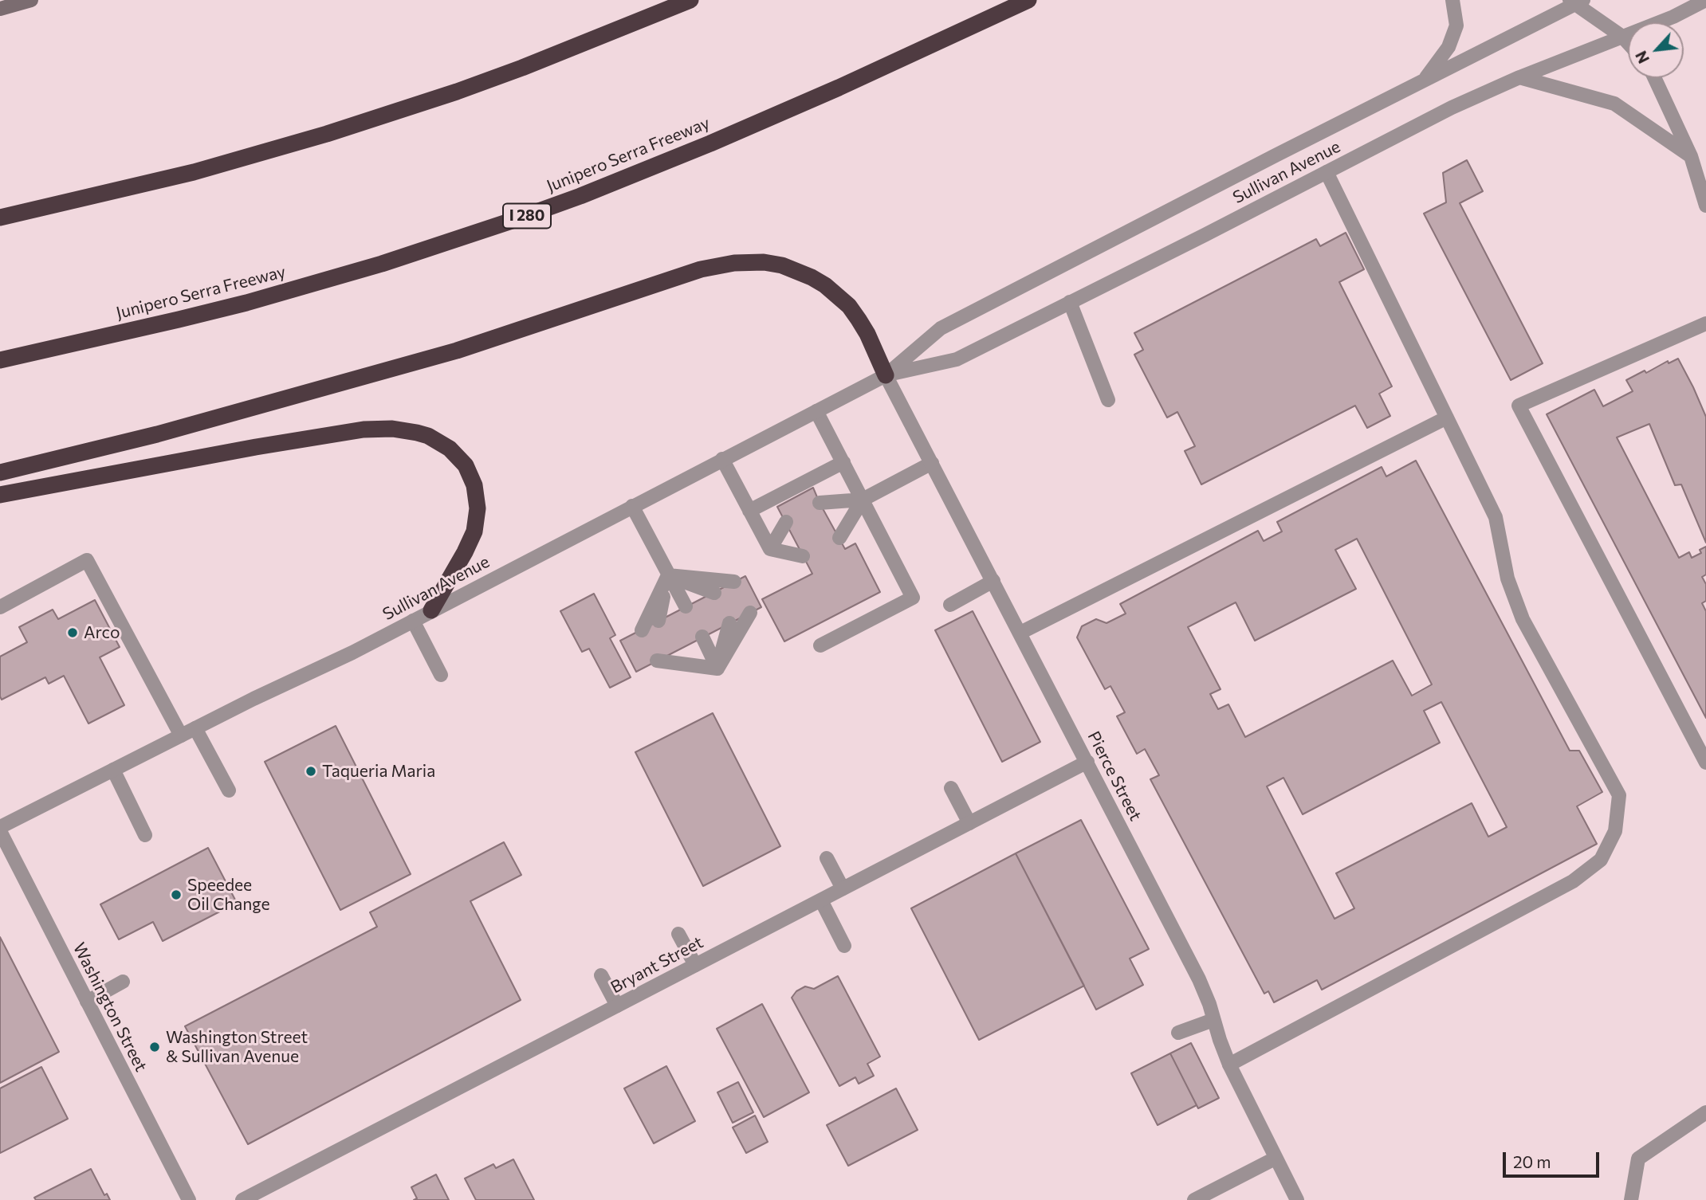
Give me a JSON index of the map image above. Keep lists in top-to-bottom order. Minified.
{"streets":{"highway":["Junipero Serra Freeway","I 280"],"street":["Sullivan Avenue","Pierce Street","Bryant Street","Washington Street"]},"crossings":[["Sullivan Avenue","Pierce Street"],["Sullivan Avenue","Washington Street"],["Pierce Street","Bryant Street"]],"places":["Arco","Taqueria Maria","Speedee Oil Change","Washington Street & Sullivan Avenue"],"scale_bar":"20 m","north":"bottom left"}
